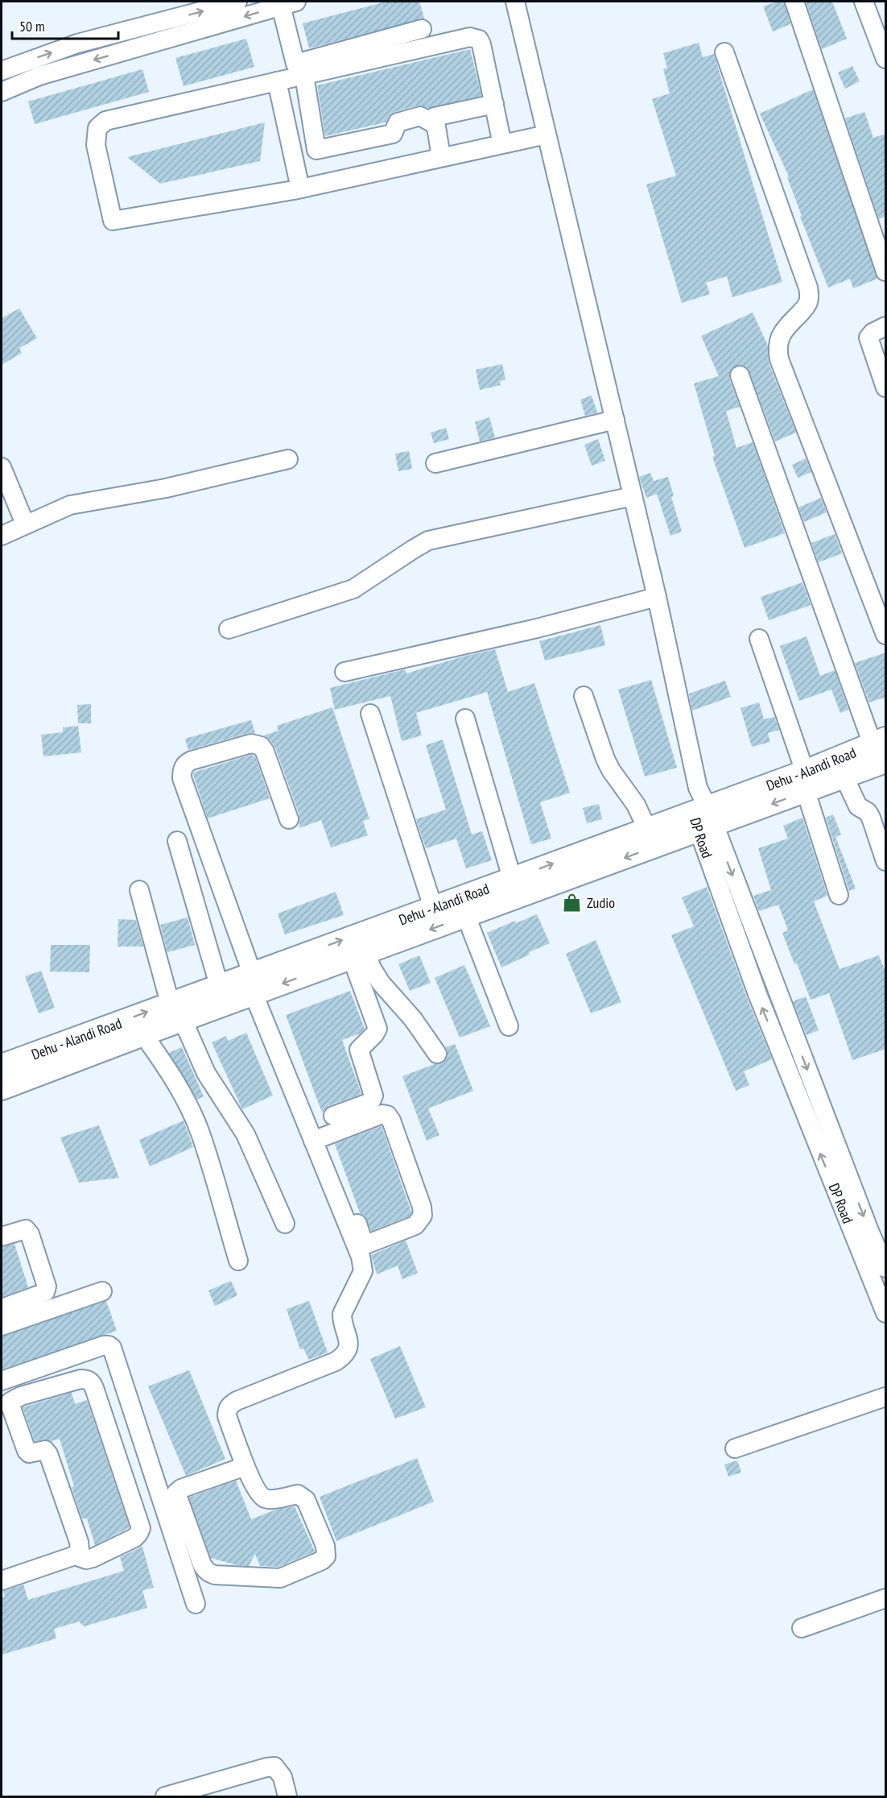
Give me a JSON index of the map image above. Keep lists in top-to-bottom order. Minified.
{"streets":{"main road":["Dehu - Alandi Road"],"street":["DP Road"]},"crossings":[["Dehu - Alandi Road","DP Road"]],"places":{"shop":["Zudio"]},"scale_bar":"50 m"}
